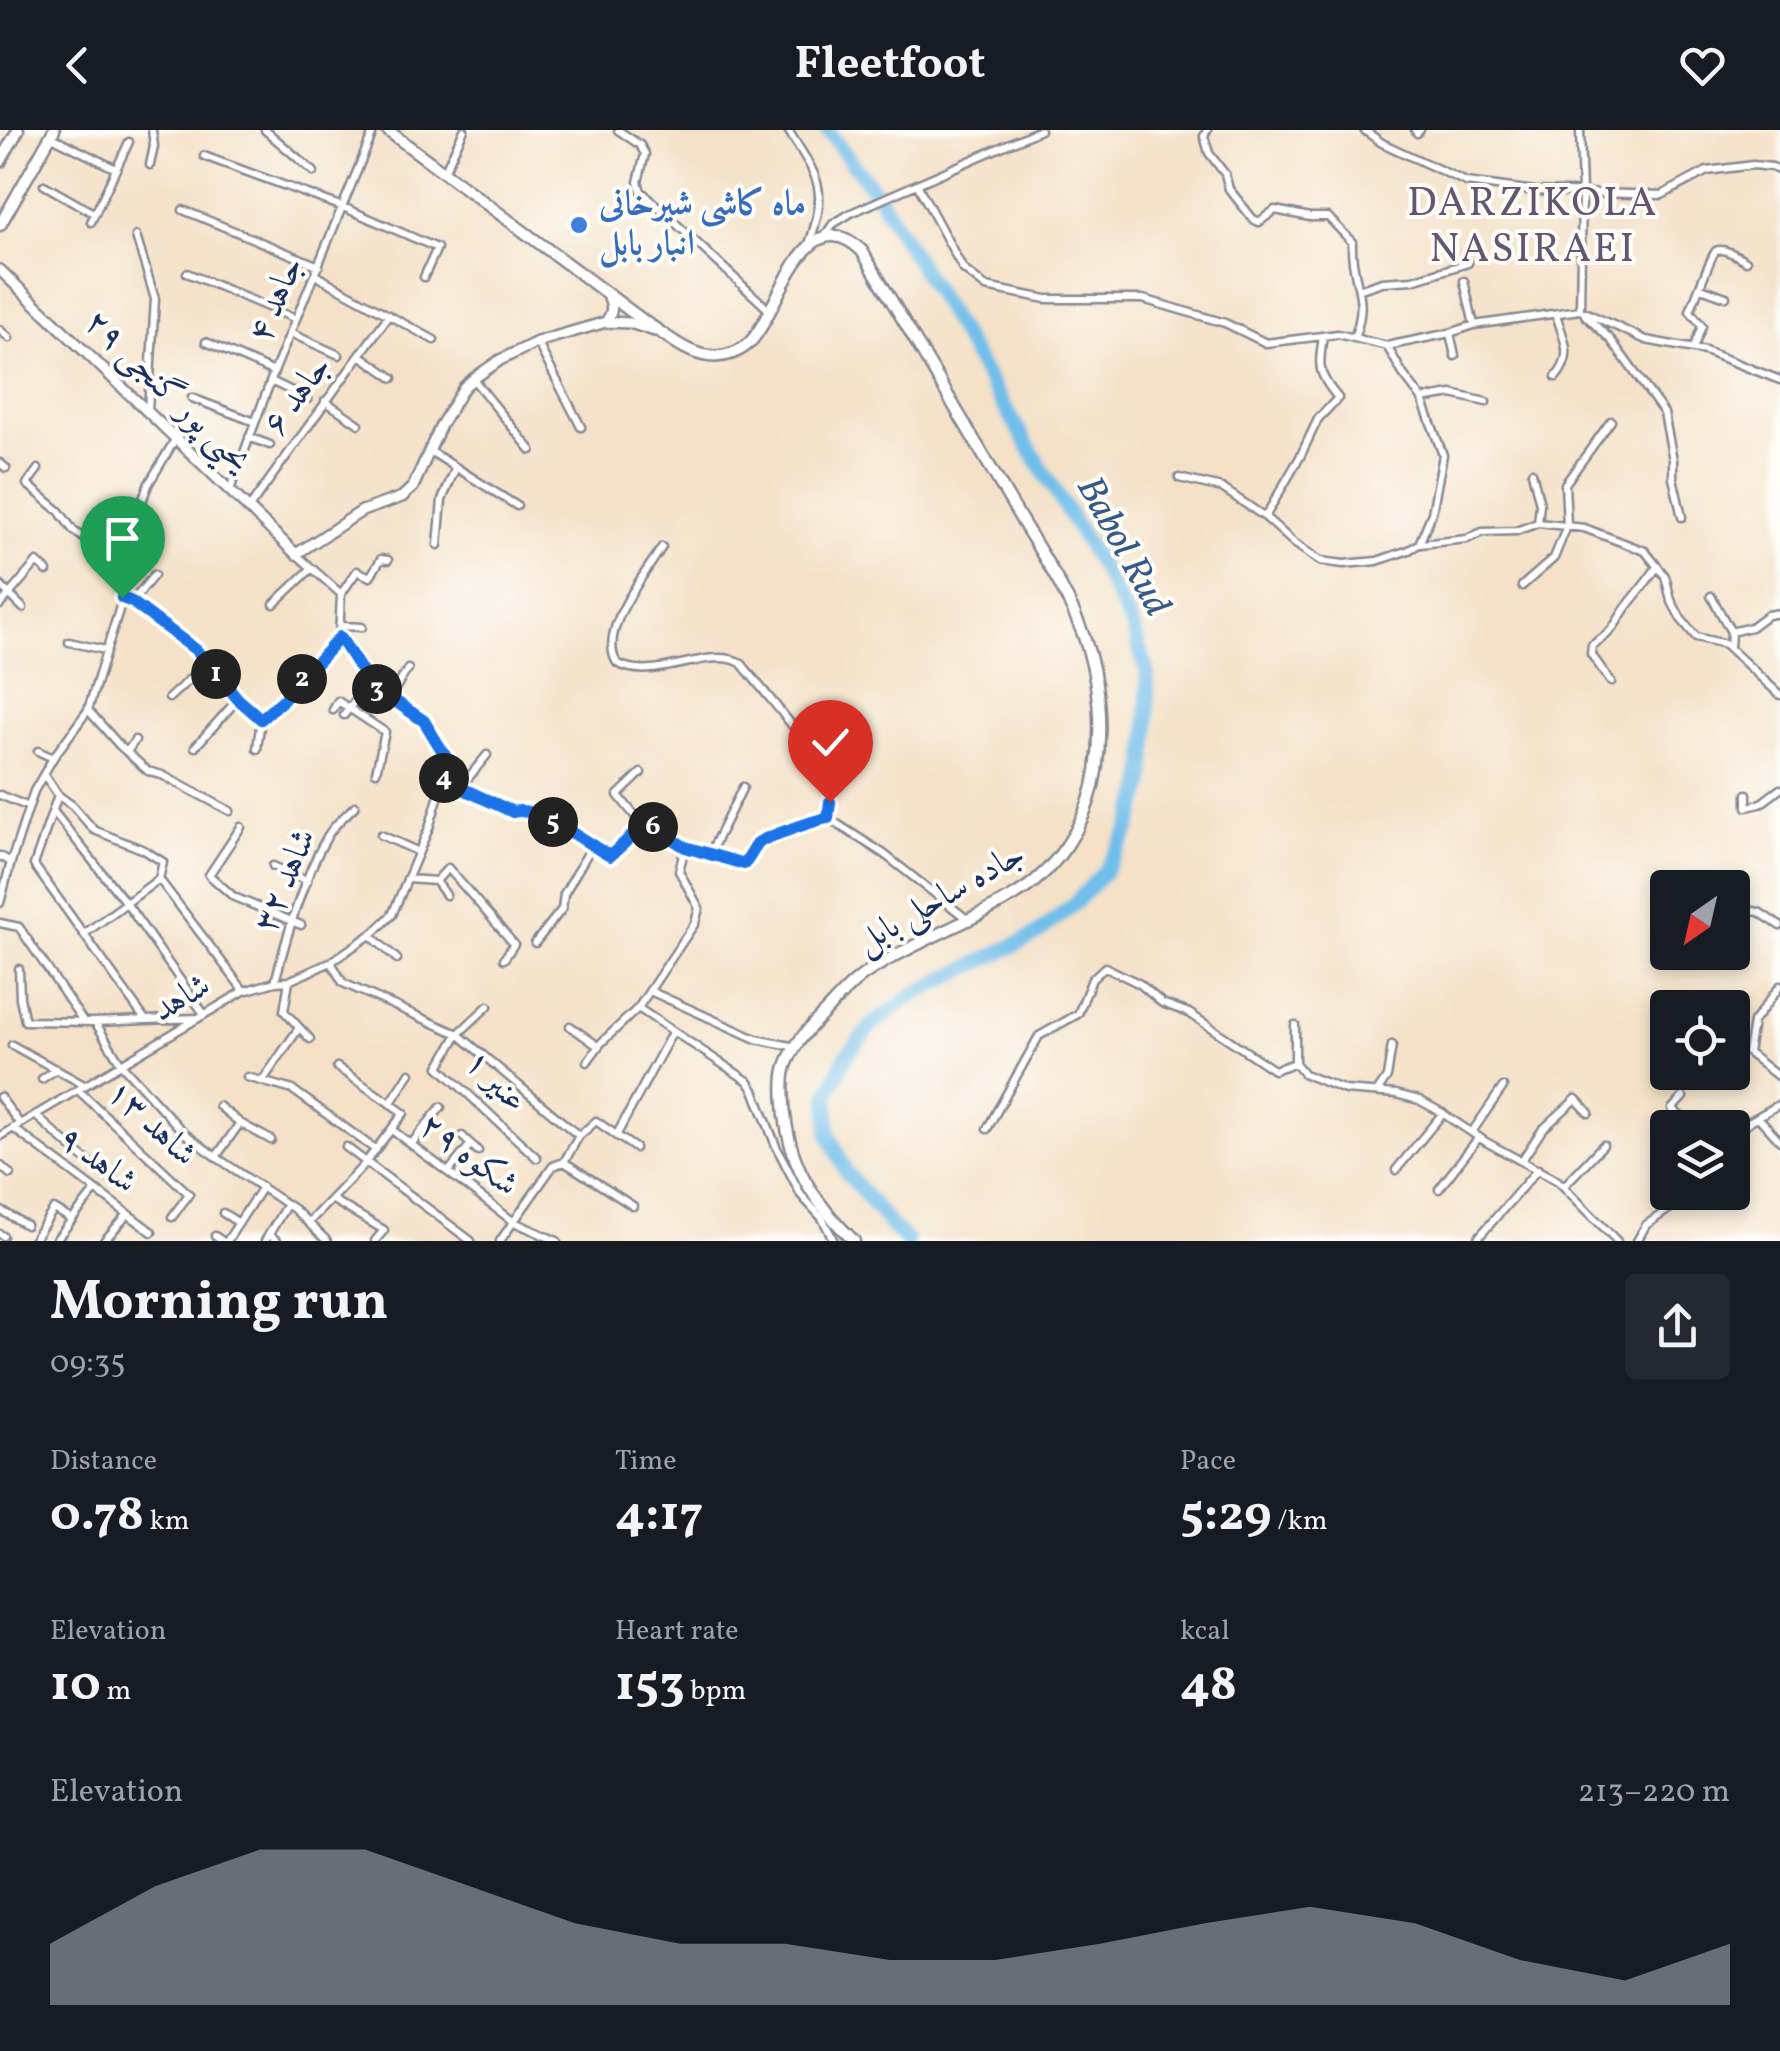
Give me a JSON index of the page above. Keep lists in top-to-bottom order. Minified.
{"streets":{"main road":["یحیی پور گنجی ۲۹","جاده ساحلی بابل"],"street":["جاهد ۴","جاهد ۶","شاهد ۳۲","شاهد","عنیر ۱","شاهد ۱۳","شکوه ۲۹","شاهد ۹"]},"crossings":[["جاهد ۴","یحیی پور گنجی ۲۹"],["یحیی پور گنجی ۲۹","جاهد ۶"],["شاهد ۳۲","شاهد"],["شاهد","شاهد ۱۳"],["شاهد","شاهد ۹"]],"districts":["DARZIKOLA NASIRAEI"],"water":["Babol Rud"],"places":["ماه کاشی شیرخانی انبار بابل"],"north":"bottom left","page":{"header":"Fleetfoot","pins":["1","2","3","4","5","6"],"heading":["Morning run","09:35"],"stats":[["Distance","0.78 km"],["Time","4:17"],["Pace","5:29 /km"],["Elevation","10 m"],["Heart rate","153 bpm"],["kcal","48"]],"chart":["Elevation","213–220 m"]}}
